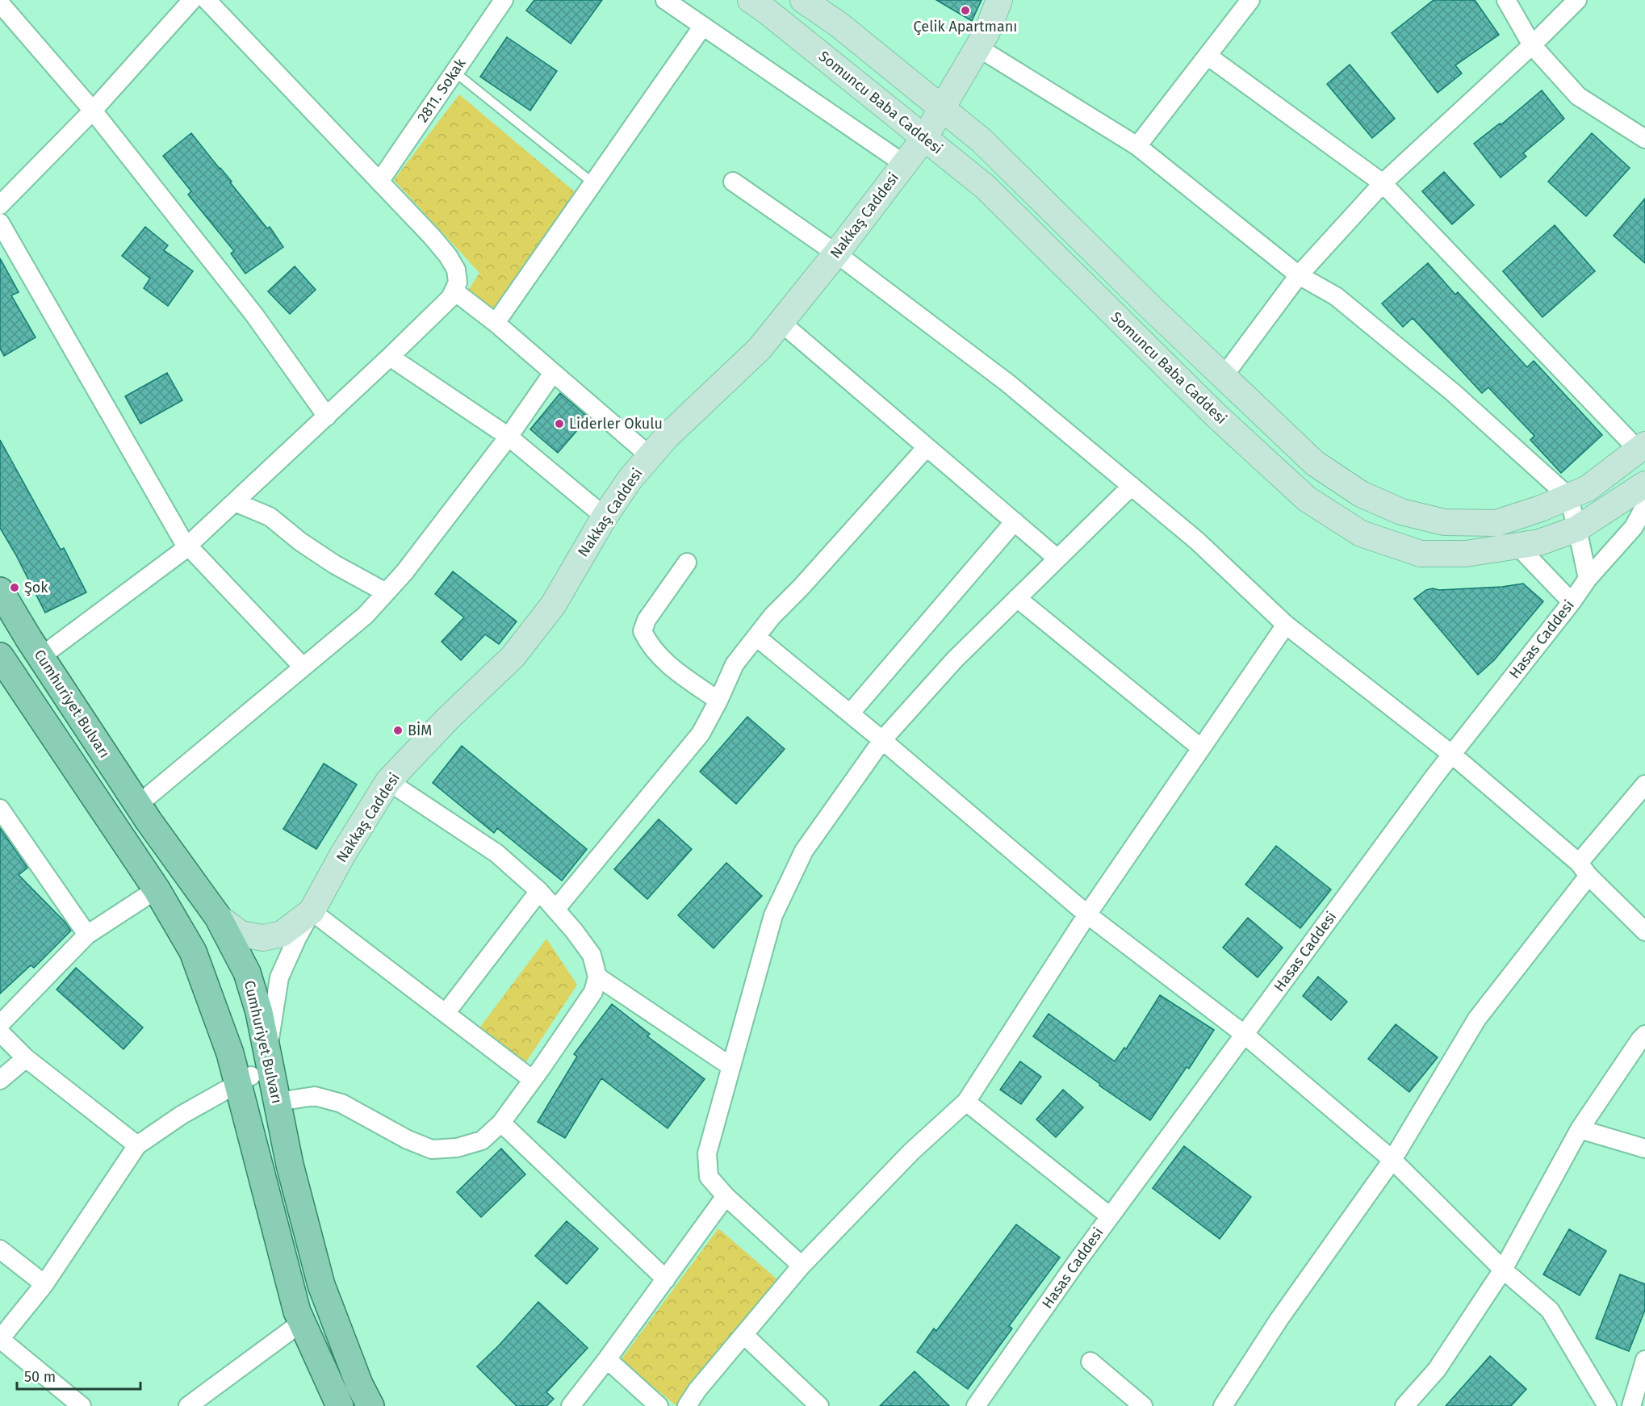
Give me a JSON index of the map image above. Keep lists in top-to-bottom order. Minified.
{"streets":{"main road":["Somuncu Baba Caddesi","Nakkaş Caddesi","Cumhuriyet Bulvarı"],"street":["2811. Sokak","Hasas Caddesi"]},"crossings":[["Somuncu Baba Caddesi","Nakkaş Caddesi"]],"places":["Çelik Apartmanı","Liderler Okulu","Şok","BİM"],"scale_bar":"50 m"}
